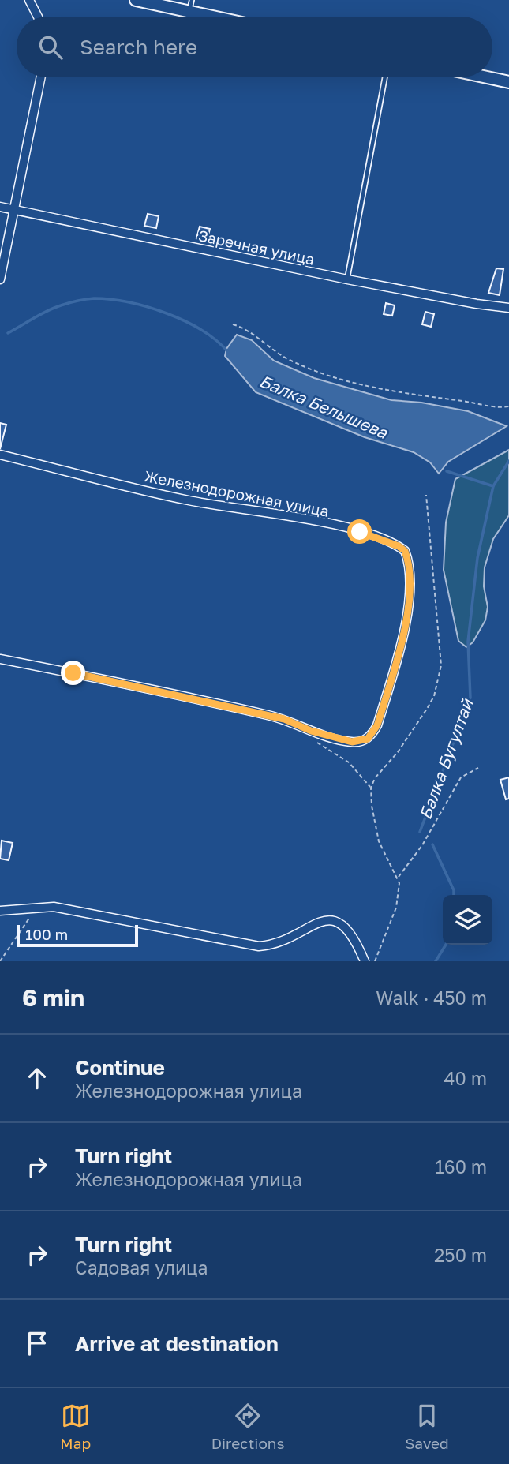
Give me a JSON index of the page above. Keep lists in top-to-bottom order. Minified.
{"streets":{"street":["Заречная улица","Железнодорожная улица"]},"water":["Балка Белышева","Балка Бугултай"],"scale_bar":"100 m","page":{"search":"Search here","scale":"100 m","heading":["6 min","Walk · 450 m"],"list":[["Continue","Железнодорожная улица","40 m"],["Turn right","Железнодорожная улица","160 m"],["Turn right","Садовая улица","250 m"],"Arrive at destination"],"nav":["Map","Directions","Saved"]}}
